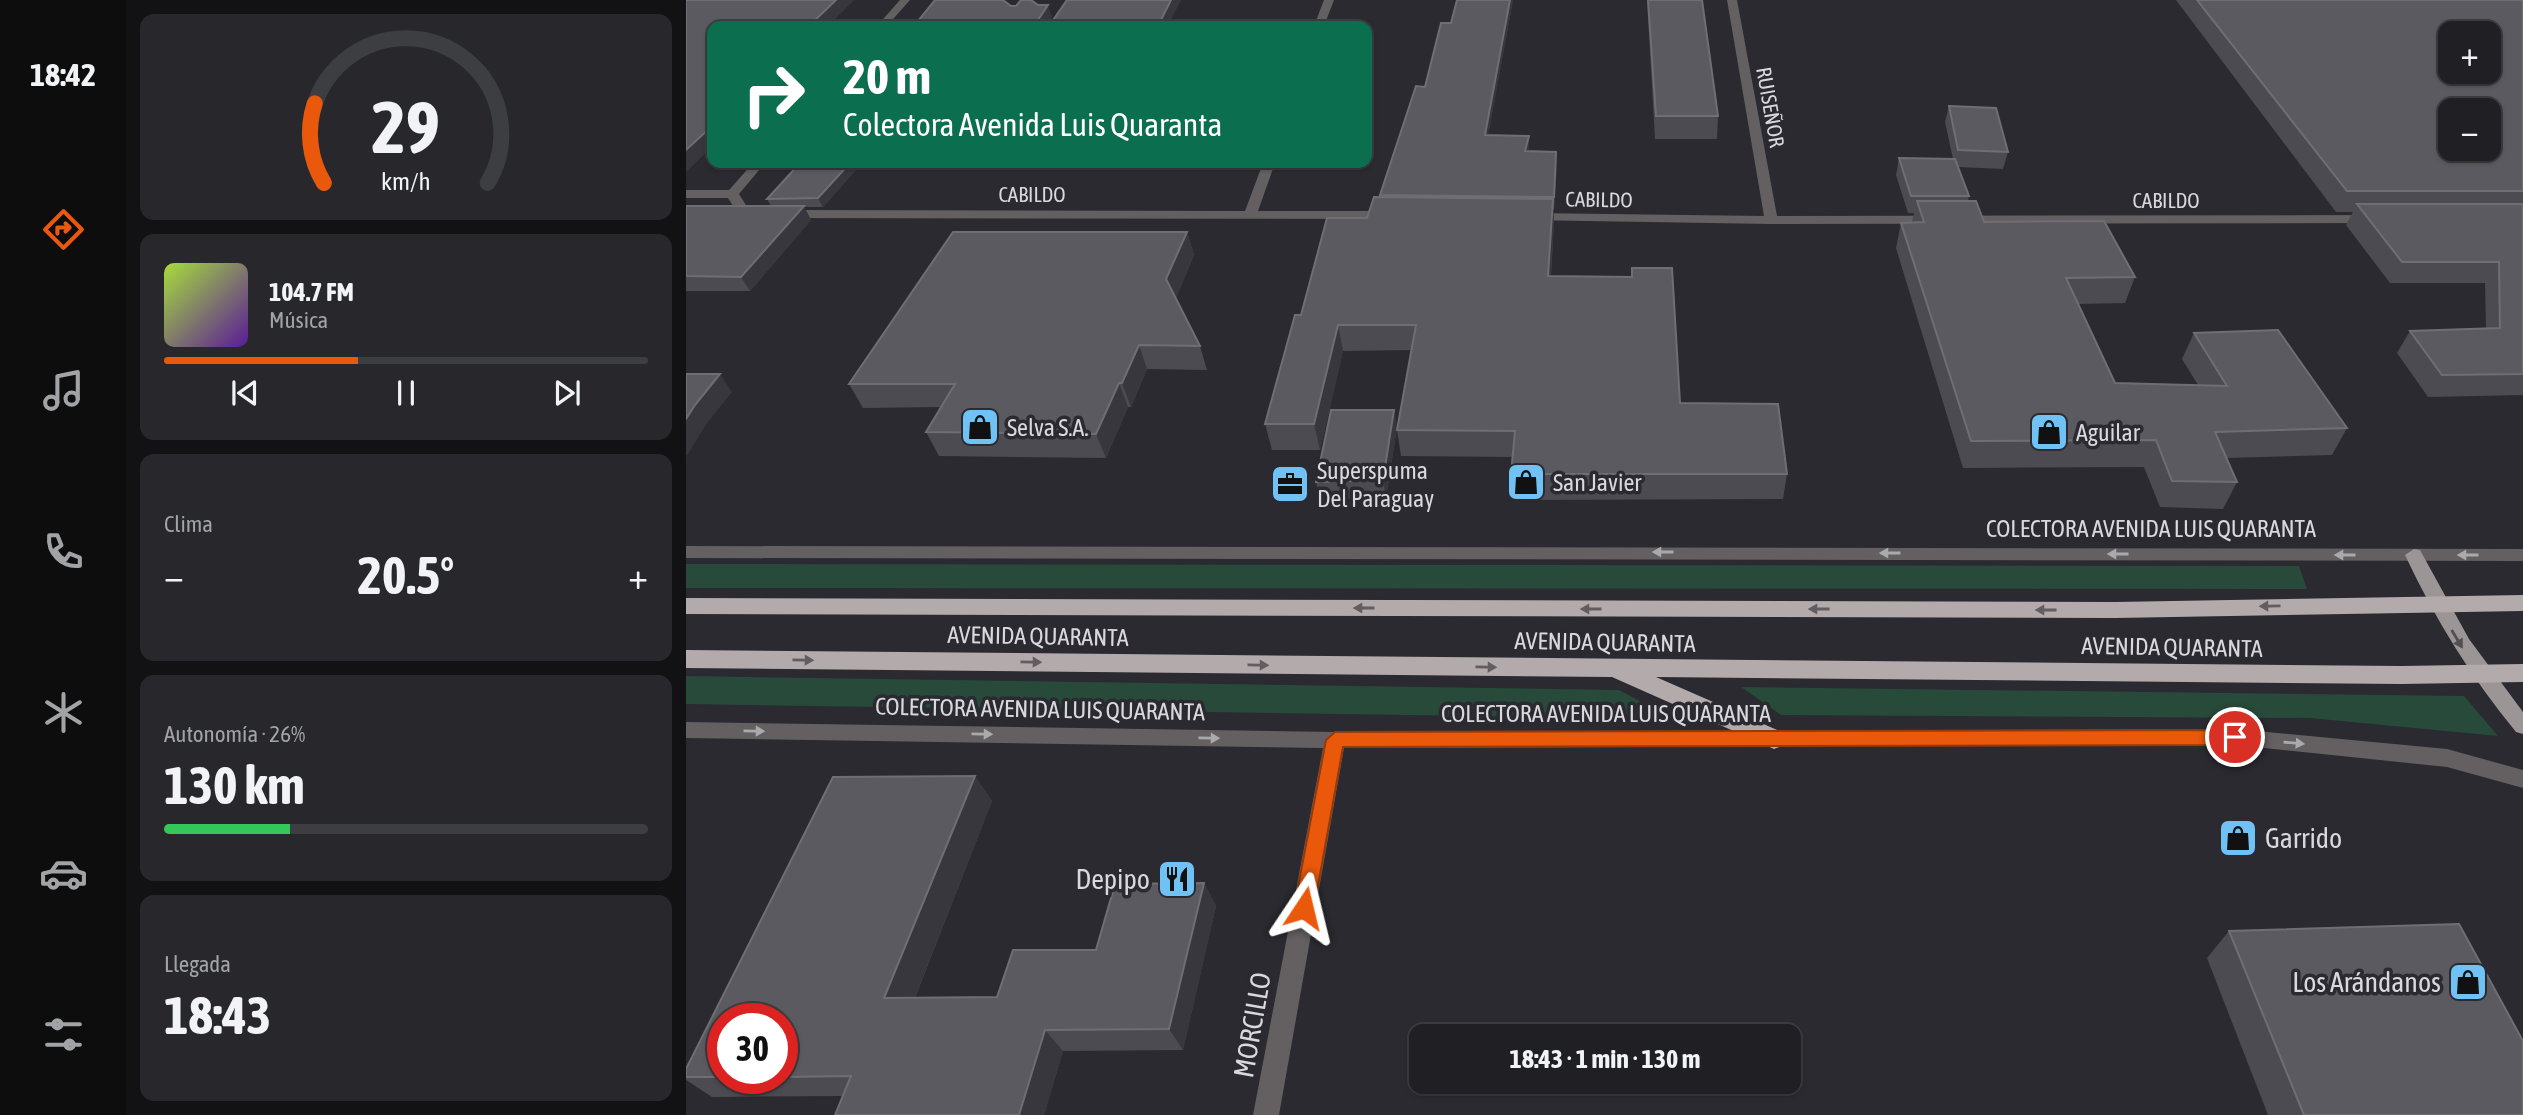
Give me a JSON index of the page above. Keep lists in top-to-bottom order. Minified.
{"streets":{"highway":["AVENIDA QUARANTA"],"street":["RUISEÑOR","CABILDO","COLECTORA AVENIDA LUIS QUARANTA","MORCILLO"]},"crossings":[["RUISEÑOR","CABILDO"],["COLECTORA AVENIDA LUIS QUARANTA","MORCILLO"]],"places":{"shop":["Selva S.A.","Aguilar","San Javier","Garrido","Los Arándanos"],"office":["Superspuma Del Paraguay"],"restaurant":["Depipo"]},"page":{"tabs":"18:42","map_buttons":["+","−"],"turn":["20 m","Colectora Avenida Luis Quaranta"],"song":["104.7 FM","Música"],"tile":["Clima",["Autonomía · 26%","130 km"],["Llegada","18:43"]],"heat":["−","20.5°","+"],"limit":"30","trip":"18:43 · 1 min · 130 m","gauge":["29","km/h"]}}
